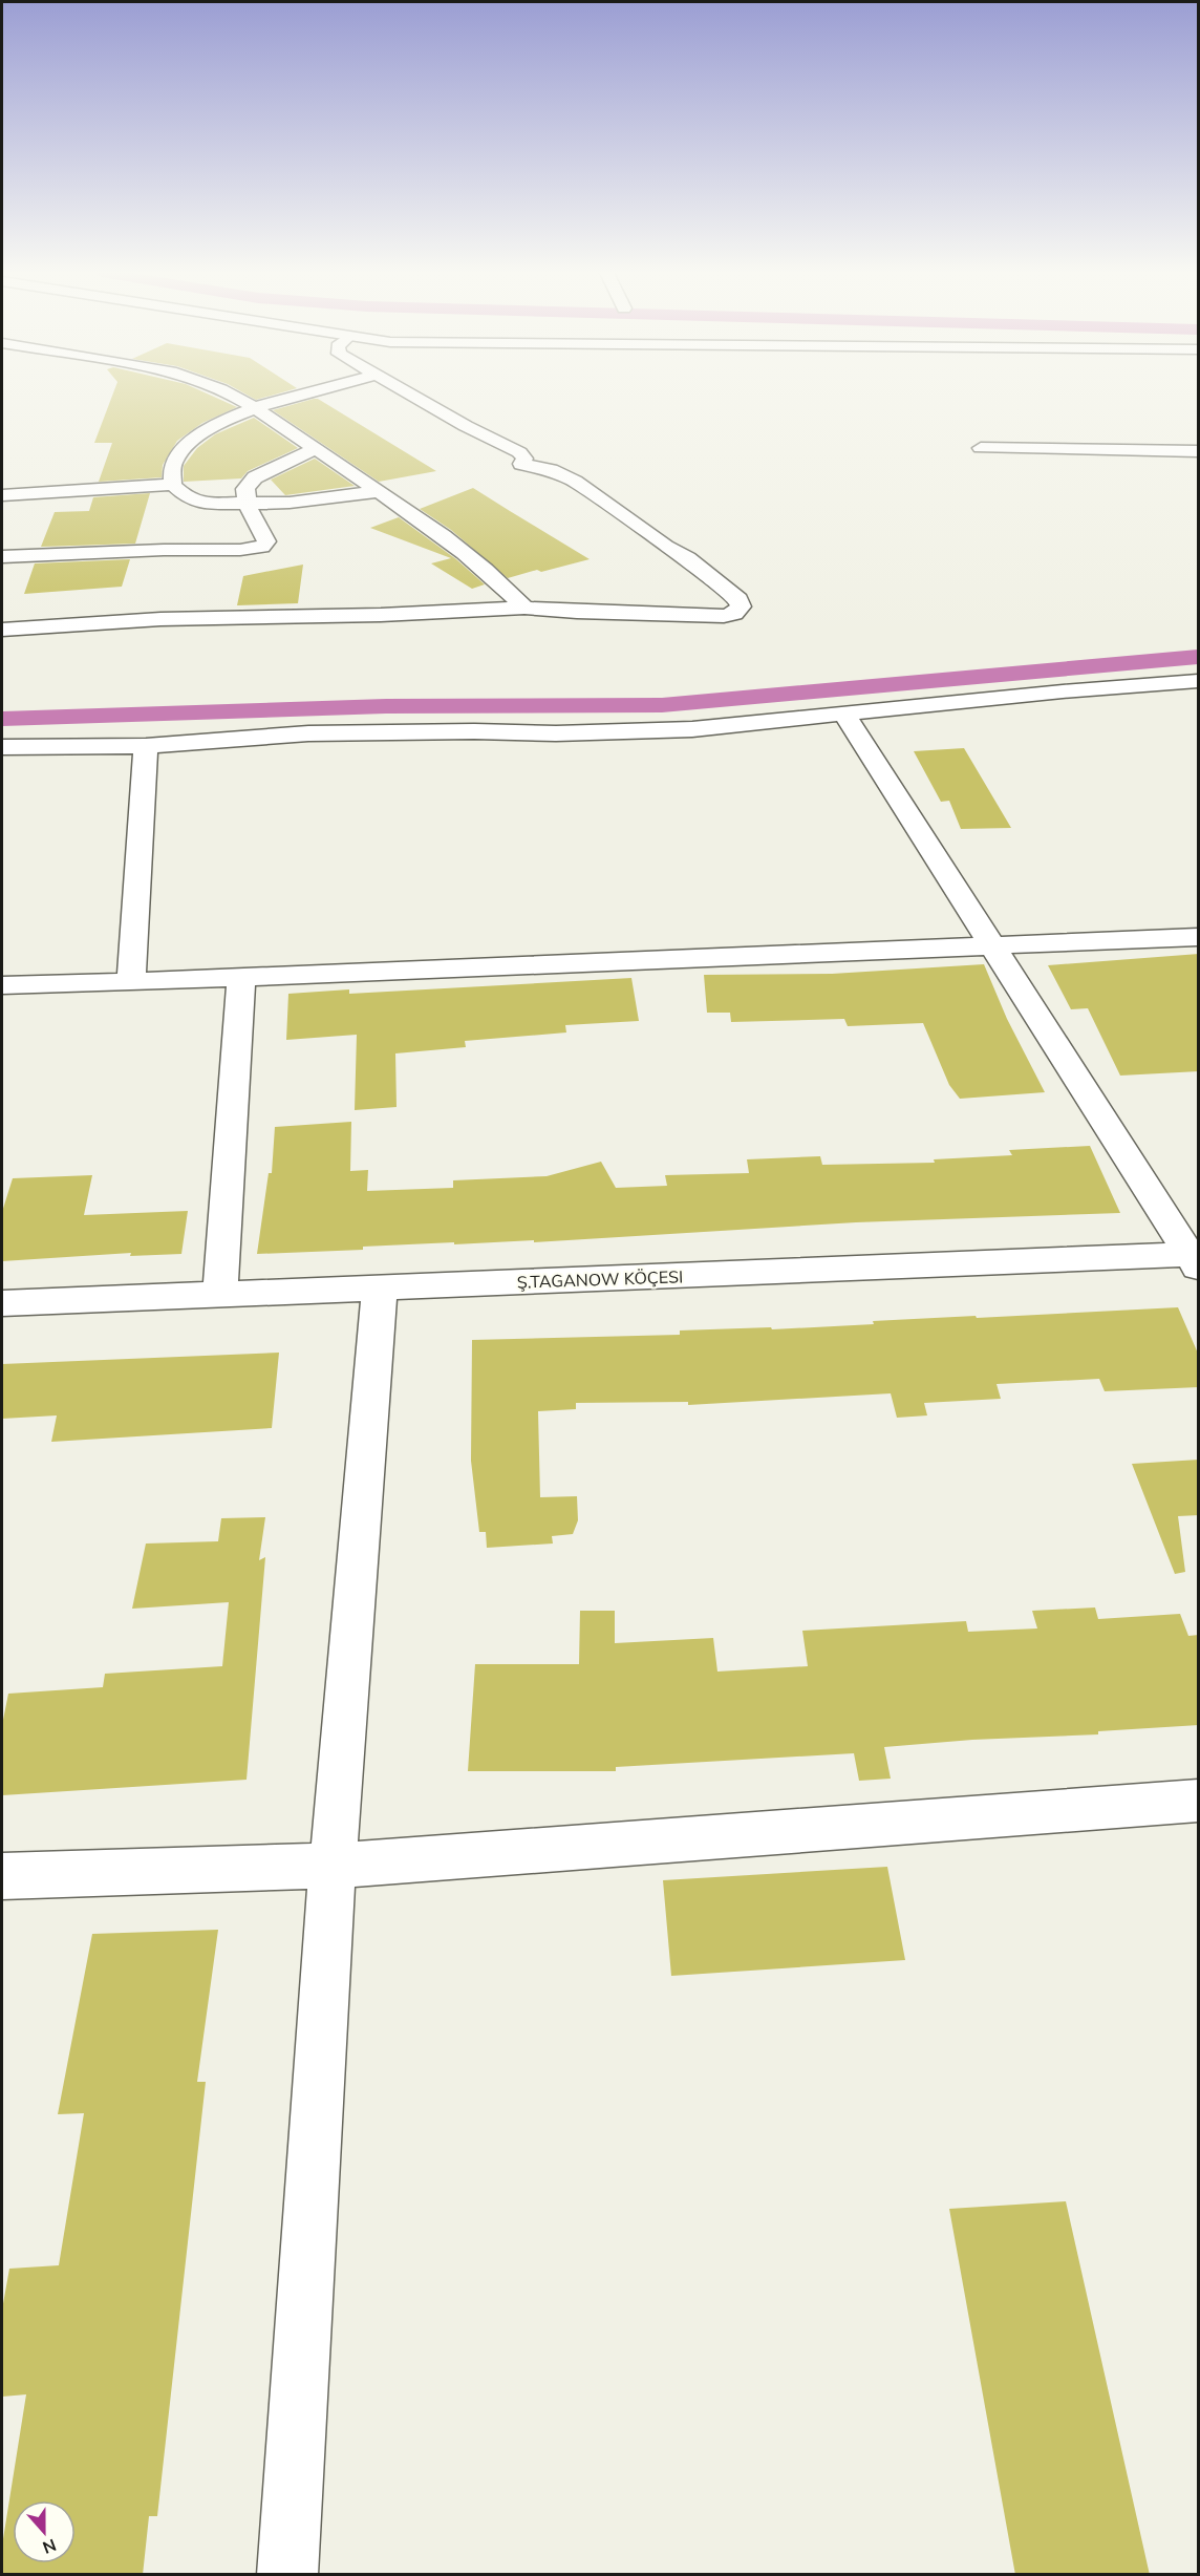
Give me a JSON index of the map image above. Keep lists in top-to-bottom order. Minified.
{"streets":{"street":["Ş.TAGANOW KÖÇESI"]},"north":"bottom"}
